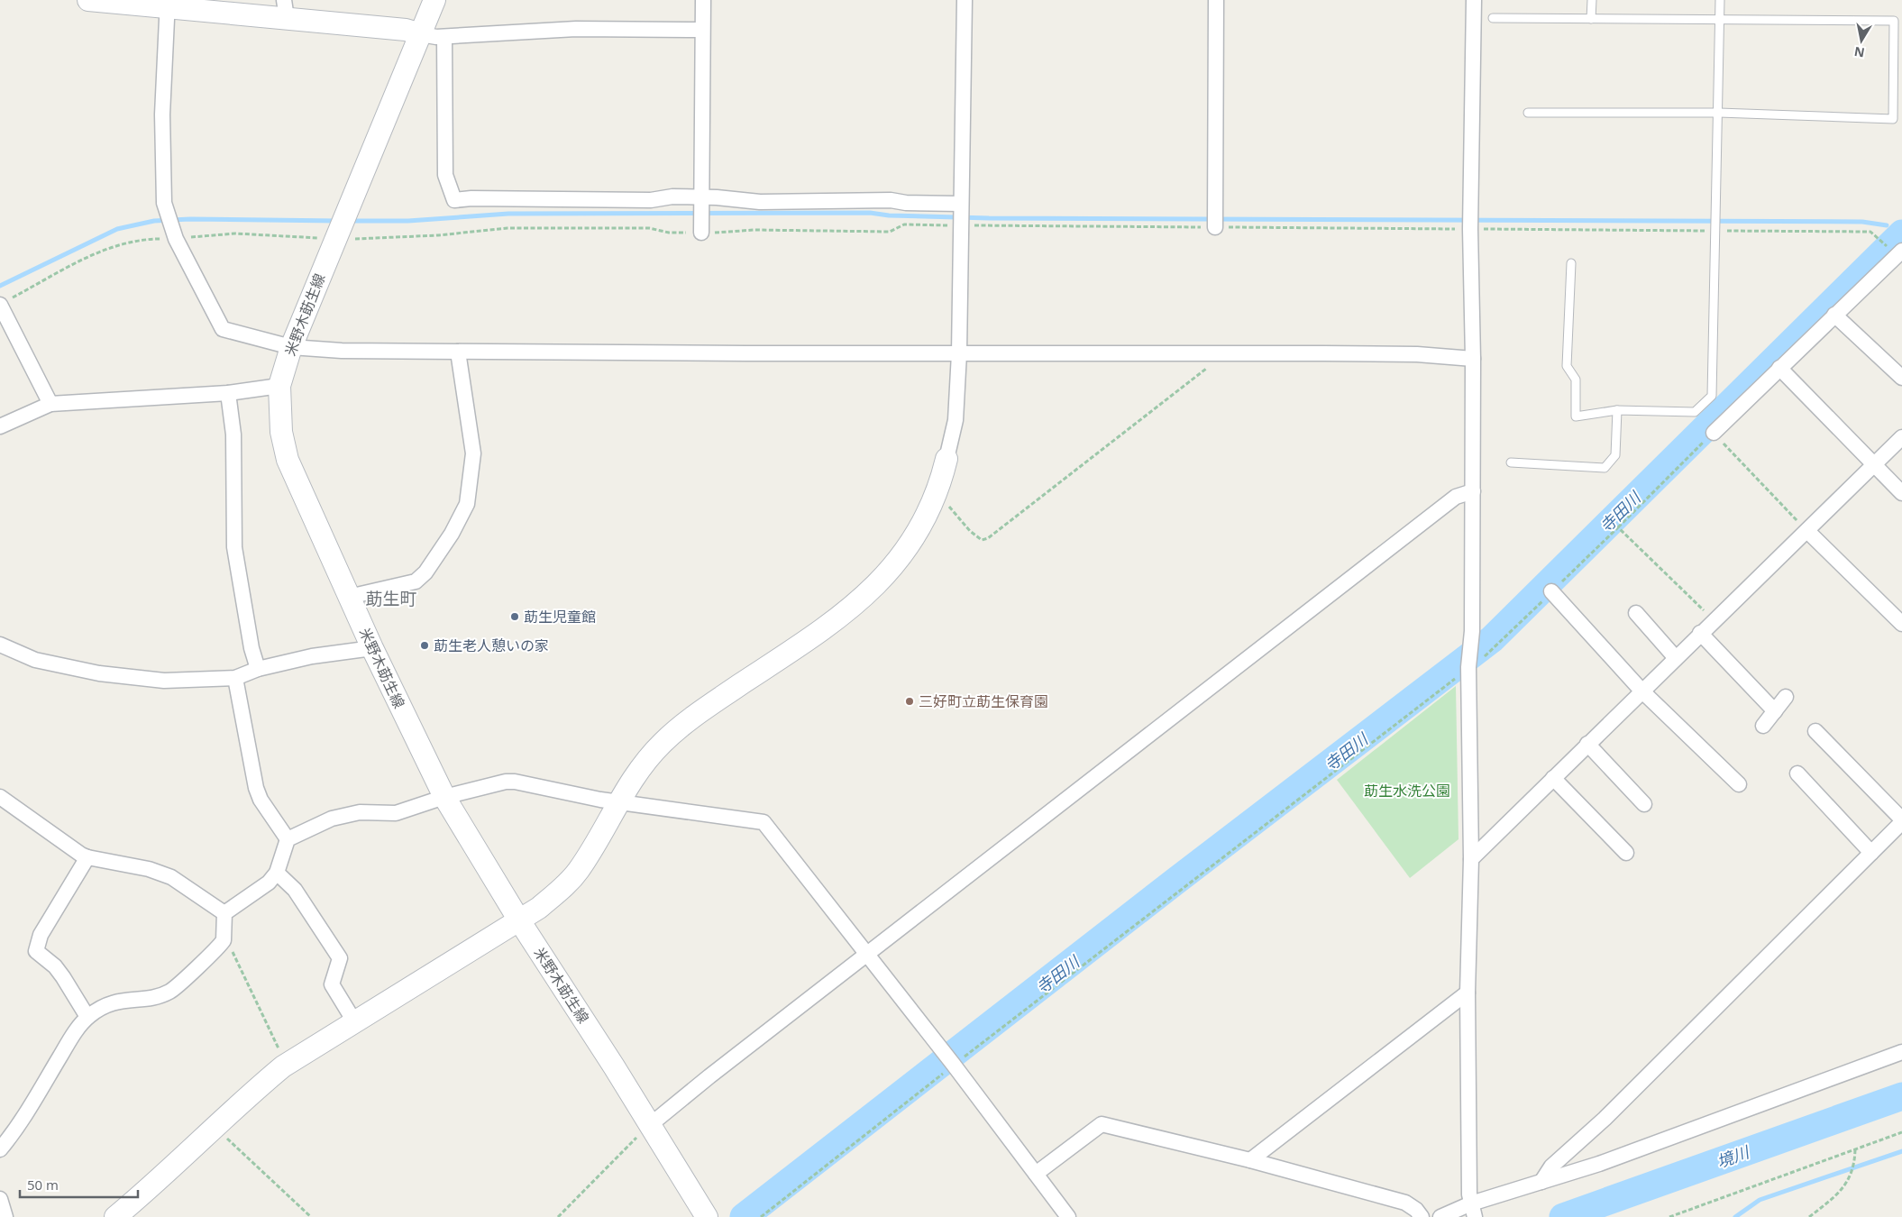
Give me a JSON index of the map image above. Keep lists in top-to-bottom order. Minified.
{"streets":{"street":["米野木莇生線"]},"districts":["莇生町"],"water":["寺田川","境川"],"parks":["莇生水洗公園"],"places":["莇生児童館","莇生老人憩いの家","三好町立莇生保育園"],"scale_bar":"50 m","north":"bottom"}
